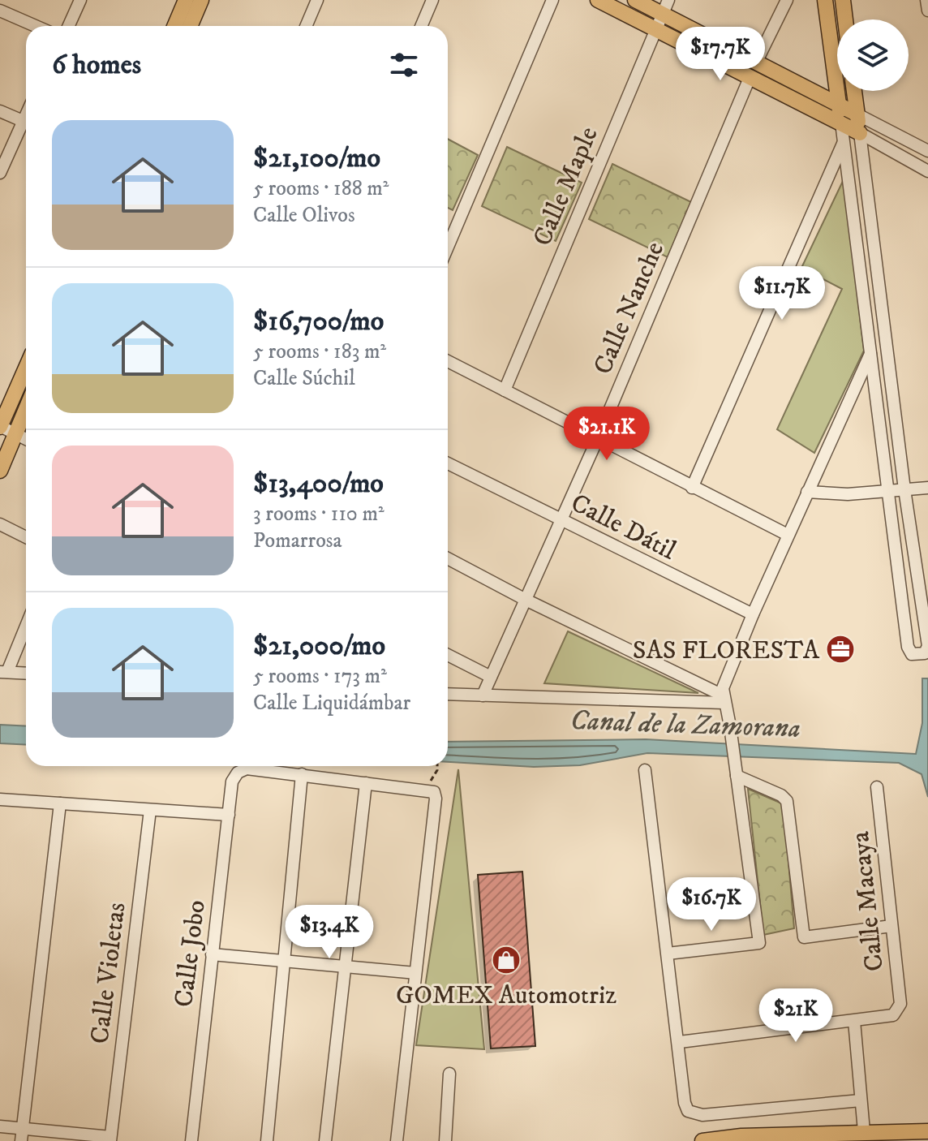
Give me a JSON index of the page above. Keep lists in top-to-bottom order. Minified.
{"streets":{"street":["Calle Maple","Calle Nanche","Calle Dátil","Calle Macaya","Calle Jobo","Calle Violetas"]},"crossings":[["Calle Nanche","Calle Dátil"]],"water":["Canal de la Zamorana"],"places":{"office":["SAS FLORESTA"],"shop":["GOMEX Automotriz"]},"page":{"heading":"6 homes","price":["$17.7K","$11.7K","$21.1K","$16.7K","$13.4K","$21K"],"list":[{"name":"$21,100/mo","note":"5 rooms · 188 m² · Calle Olivos"},{"name":"$16,700/mo","note":"5 rooms · 183 m² · Calle Súchil"},{"name":"$13,400/mo","note":"3 rooms · 110 m² · Pomarrosa"},{"name":"$21,000/mo","note":"5 rooms · 173 m² · Calle Liquidámbar"}]}}
